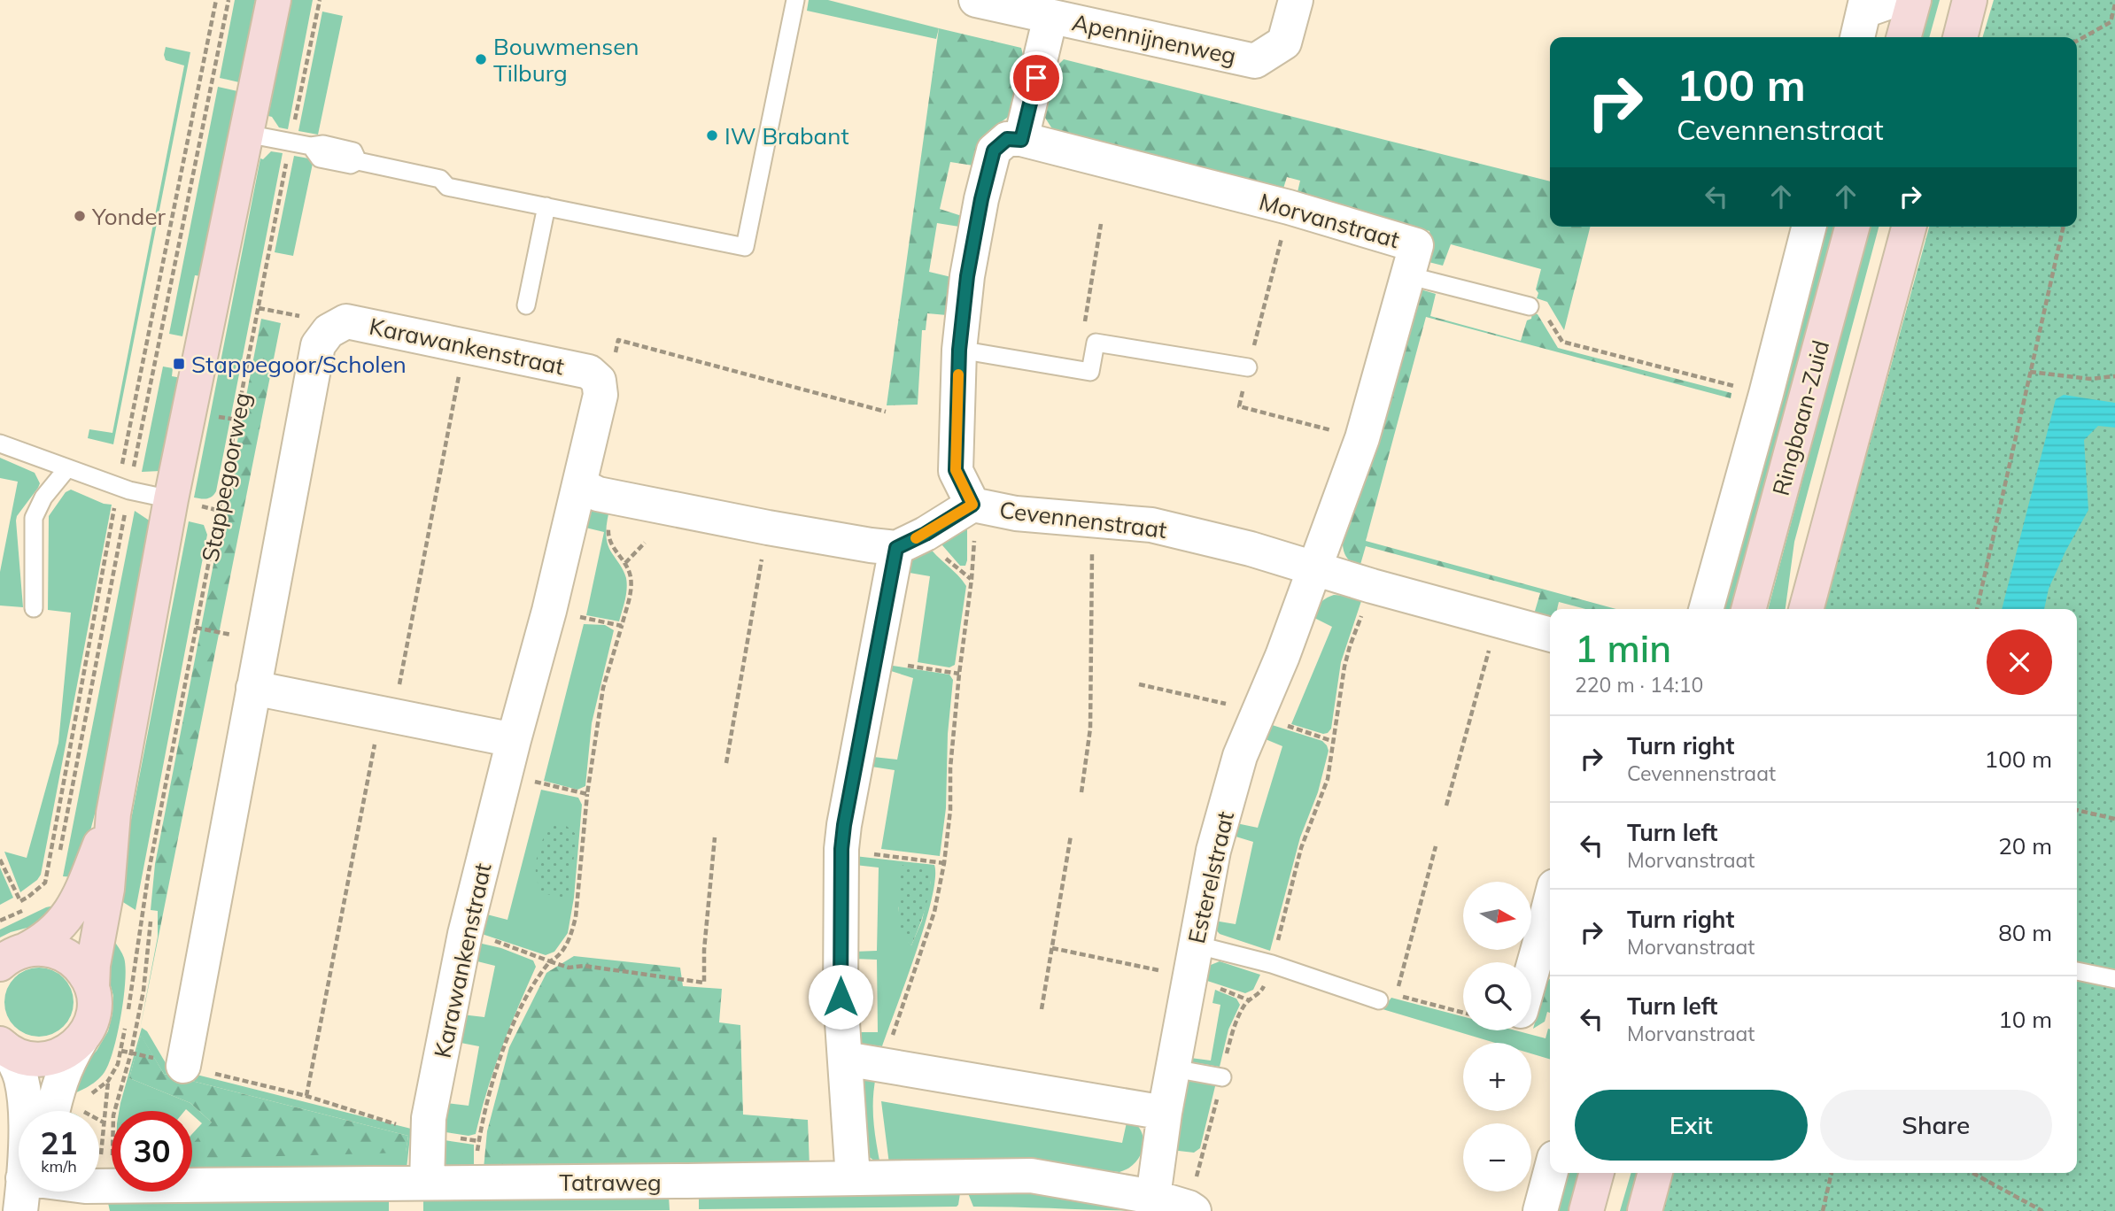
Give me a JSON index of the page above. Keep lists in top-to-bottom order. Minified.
{"streets":{"street":["Apennijnenweg","Morvanstraat","Karawankenstraat","Ringbaan-Zuid","Stappegoorweg","Cevennenstraat","Esterelstraat","Tatraweg"]},"crossings":[["Morvanstraat","Cevennenstraat"],["Morvanstraat","Esterelstraat"],["Karawankenstraat","Tatraweg"],["Cevennenstraat","Esterelstraat"],["Esterelstraat","Tatraweg"]],"places":{"other":["Bouwmensen Tilburg","IW Brabant","Yonder"],"transit":["Stappegoor/Scholen"]},"north":"right","page":{"turn":["100 m","Cevennenstraat"],"heading":["1 min","220 m · 14:10"],"list":[{"name":"Turn right","note":"Cevennenstraat","value":"100 m"},{"name":"Turn left","note":"Morvanstraat","value":"20 m"},{"name":"Turn right","note":"Morvanstraat","value":"80 m"},{"name":"Turn left","note":"Morvanstraat","value":"10 m"}],"map_buttons":["+","−"],"buttons":["Exit","Share"],"speed":"21 km/h","limit":"30"}}
